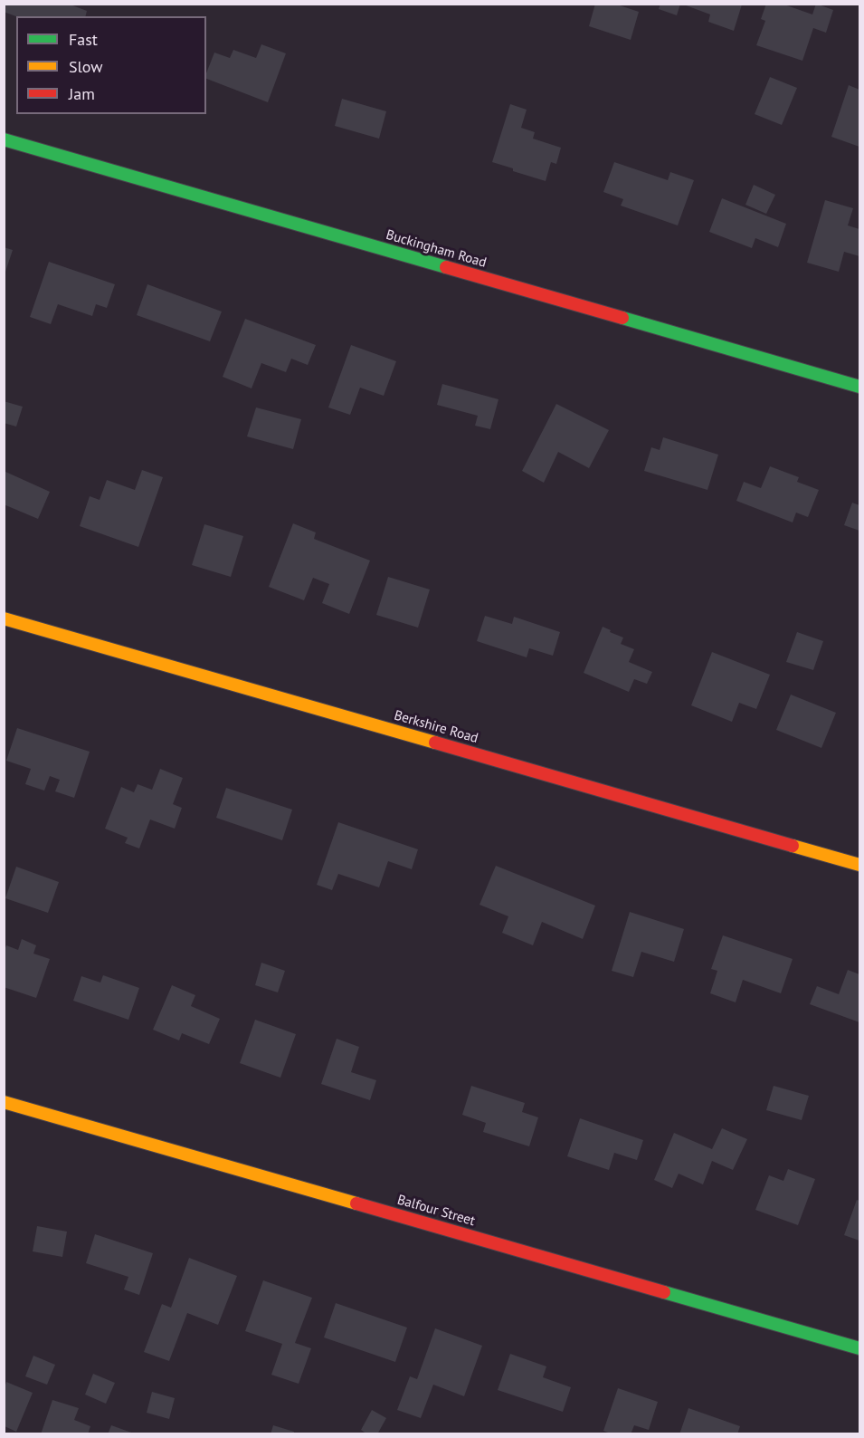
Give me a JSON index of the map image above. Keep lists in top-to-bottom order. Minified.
{"streets":{"street":["Buckingham Road","Berkshire Road","Balfour Street"]},"legend":["Fast","Slow","Jam"]}
